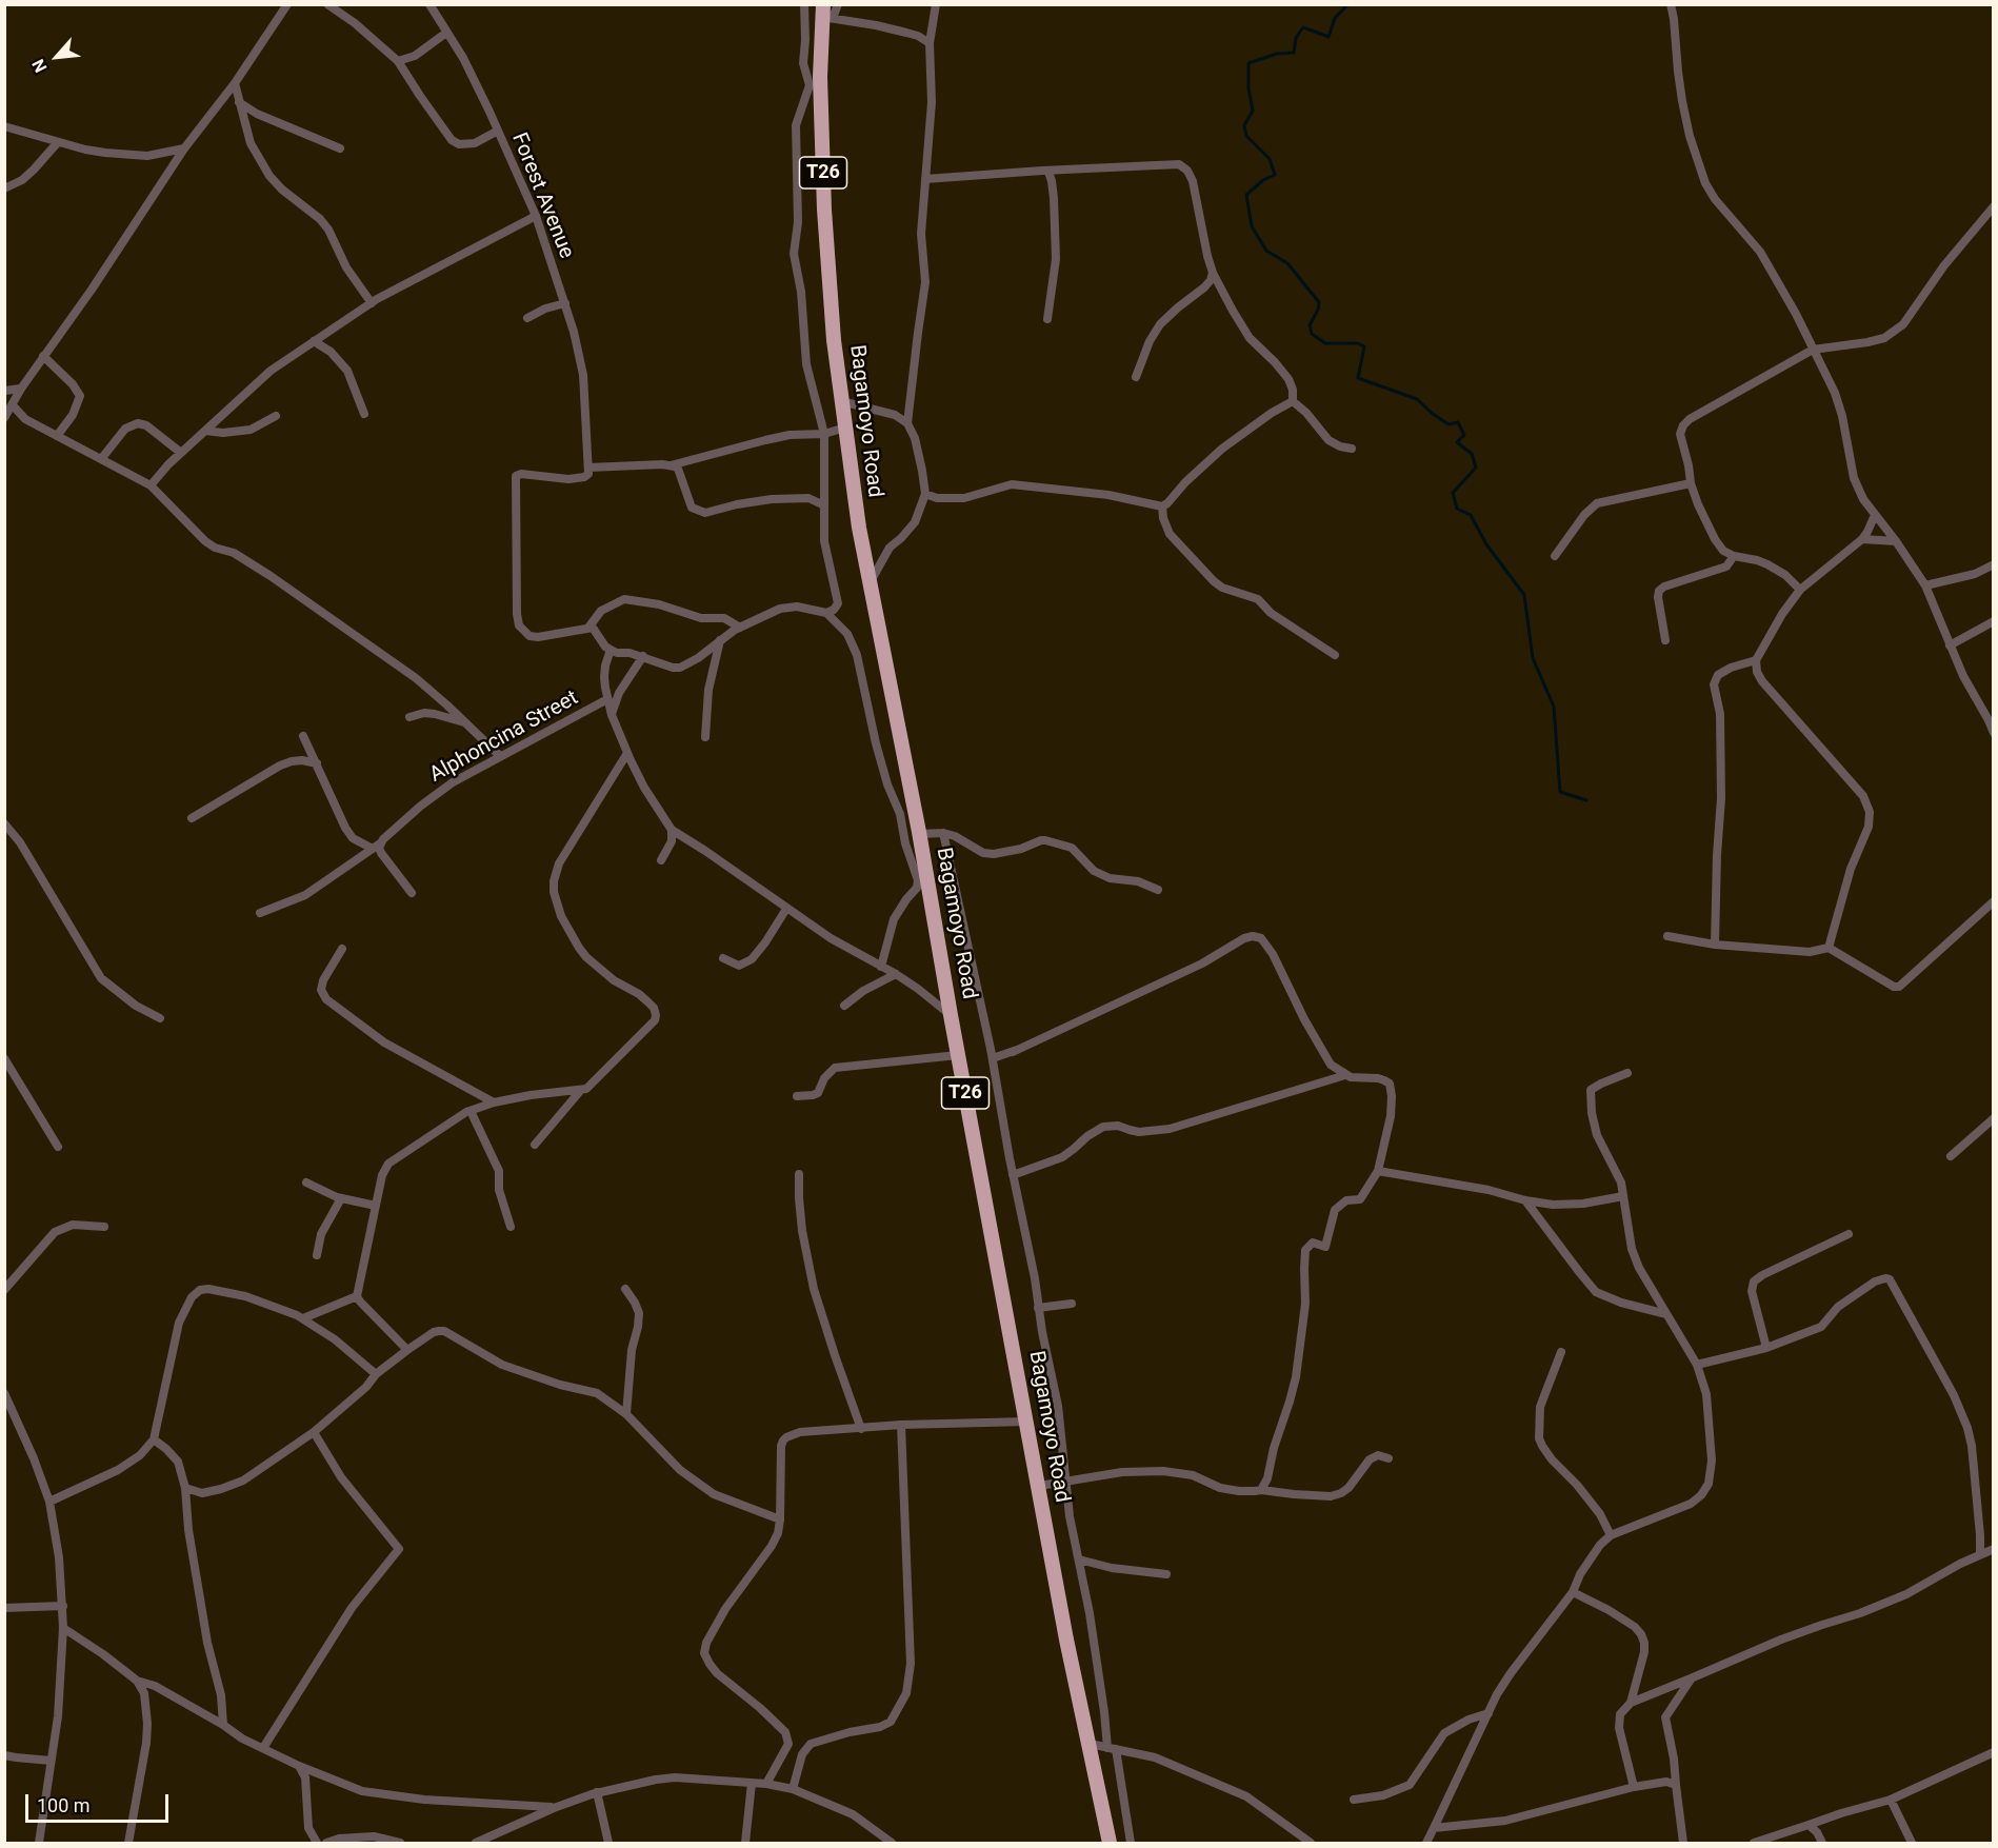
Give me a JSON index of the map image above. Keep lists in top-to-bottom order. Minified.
{"streets":{"highway":["T26","Bagamoyo Road"],"street":["Forest Avenue","Alphoncina Street"]},"scale_bar":"100 m","north":"bottom left"}
